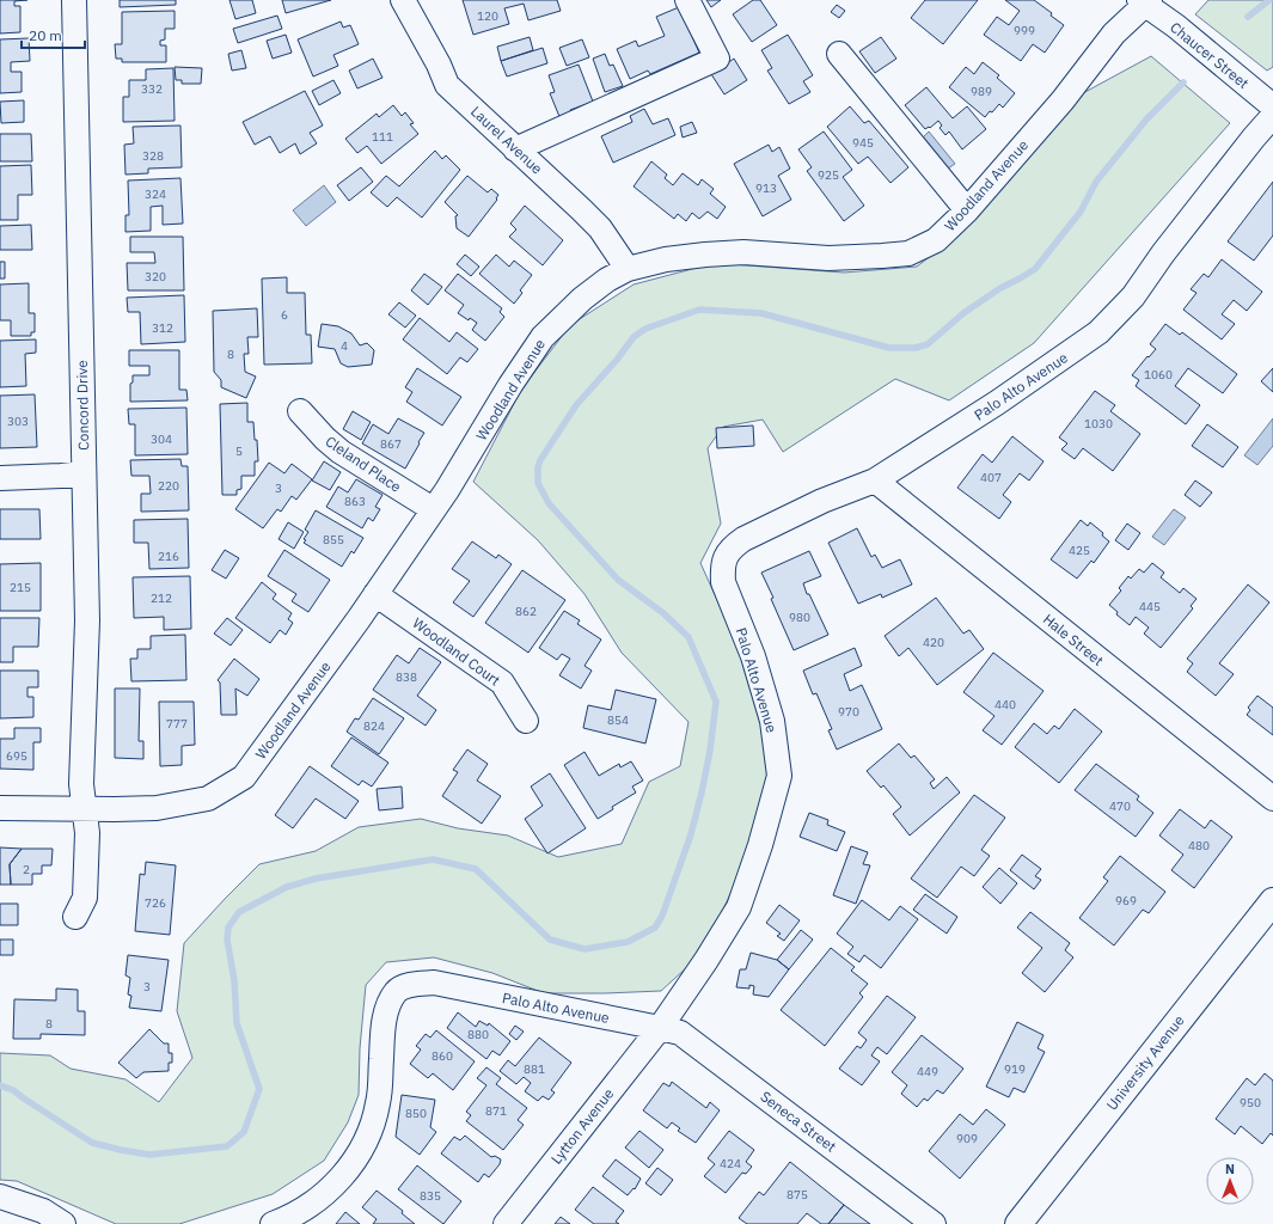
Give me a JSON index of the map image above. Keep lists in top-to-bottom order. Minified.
{"streets":{"main road":["University Avenue"],"street":["Chaucer Street","Laurel Avenue","Woodland Avenue","Palo Alto Avenue","Concord Drive","Cleland Place","Hale Street","Woodland Court","Seneca Street","Lytton Avenue"]},"crossings":[["Chaucer Street","Woodland Avenue"],["Laurel Avenue","Woodland Avenue"],["Woodland Avenue","Concord Drive"],["Woodland Avenue","Cleland Place"],["Woodland Avenue","Woodland Court"],["Palo Alto Avenue","Hale Street"],["Palo Alto Avenue","Seneca Street"],["Palo Alto Avenue","Lytton Avenue"],["Seneca Street","Lytton Avenue"]],"house_numbers":["120","999","332","989","111","945","328","925","913","324","320","6","312","4","8","1060","303","1030","304","867","5","407","220","3","863","855","425","216","215","212","445","862","980","420","838","440","970","854","777","824","695","470","480","2","969","726","3","8","880","860","881","919","449","950","871","850","909","424","875","835"],"scale_bar":"20 m","north":"top"}
